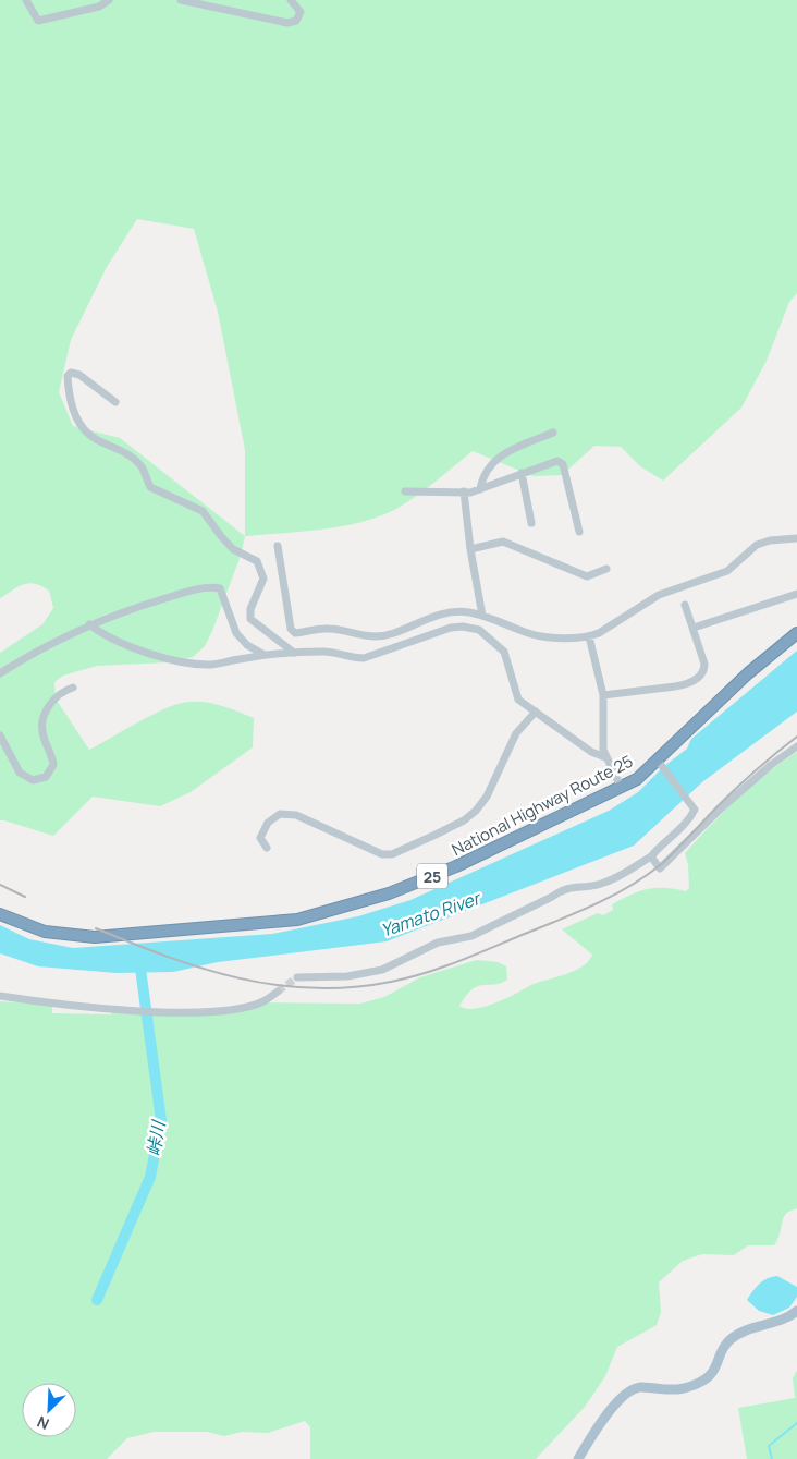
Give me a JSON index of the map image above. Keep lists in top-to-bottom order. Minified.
{"streets":{"highway":["National Highway Route 25","25"]},"water":["Yamato River","峠川"],"north":"bottom left"}
